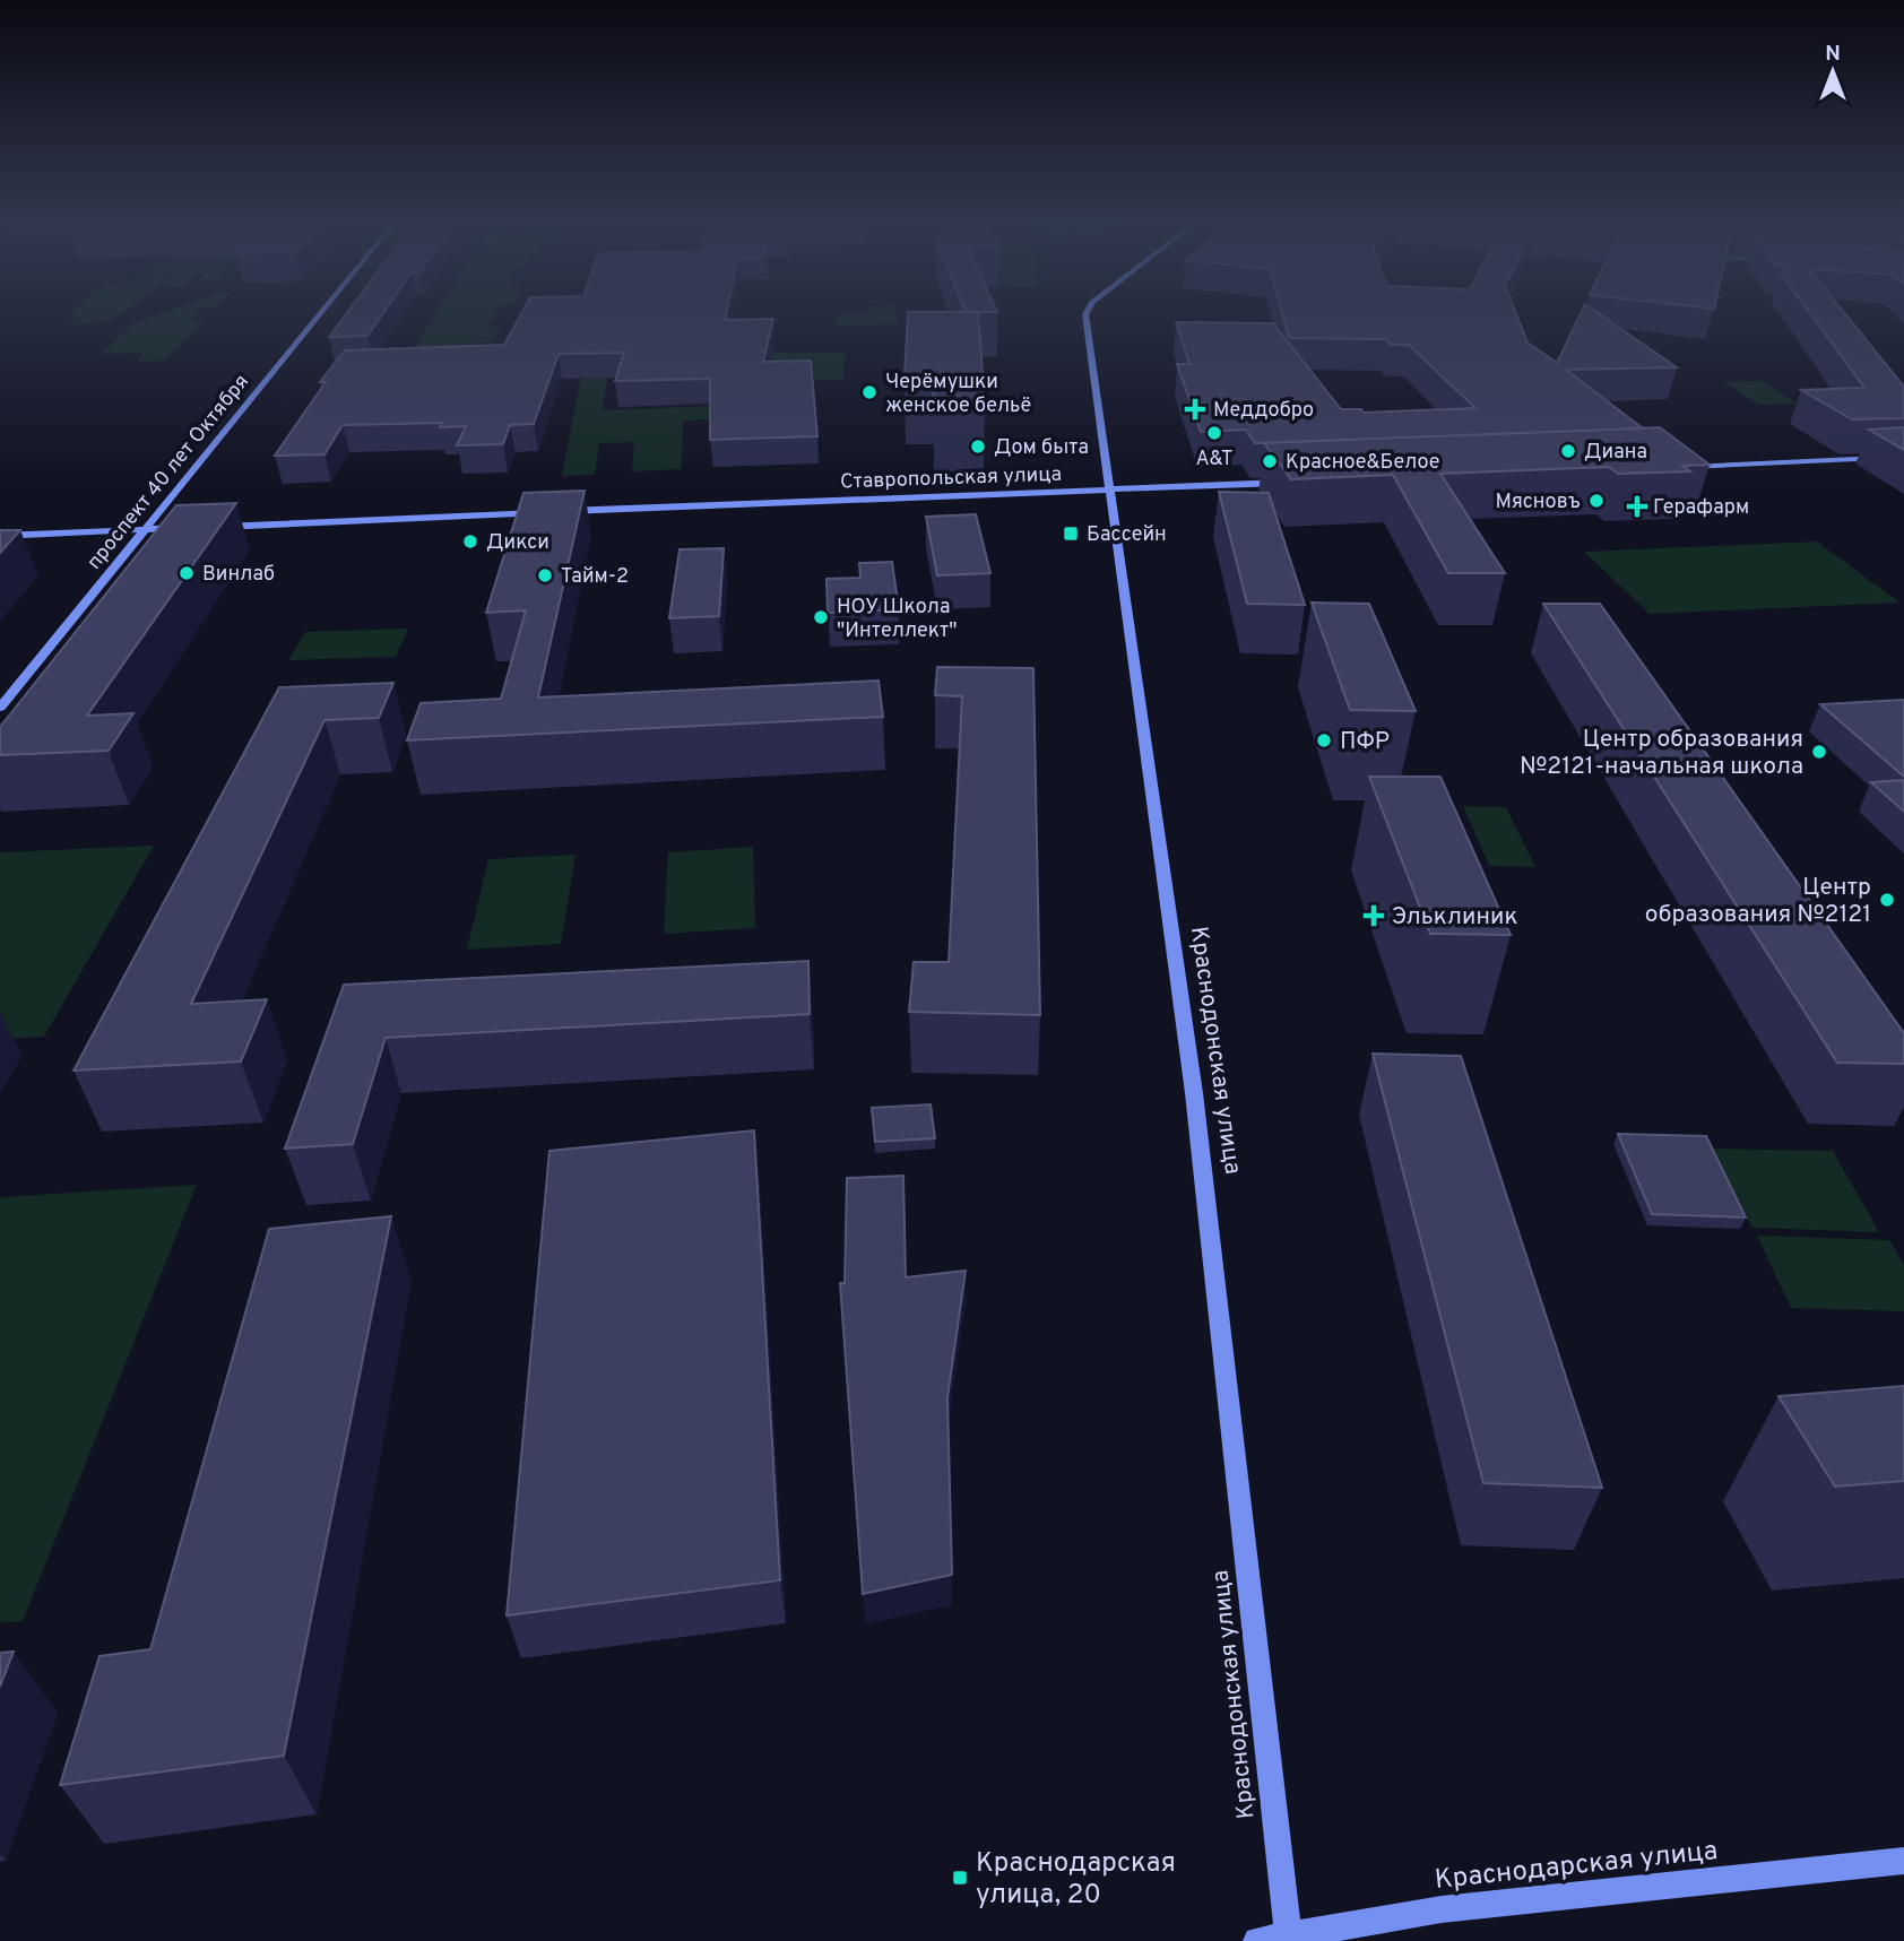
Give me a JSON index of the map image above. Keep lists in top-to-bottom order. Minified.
{"streets":{"main road":["проспект 40 лет Октября","Ставропольская улица","Краснодонская улица","Краснодарская улица"]},"crossings":[["Ставропольская улица","Краснодонская улица"],["Краснодонская улица","Краснодарская улица"]],"places":{"other":["Черёмушки женское бельё","A&T","Дом быта","Диана","Красное&Белое","Мясновъ","Дикси","Винлаб","Тайм-2","НОУ Школа \"Интеллект\"","ПФР","Центр образования №2121-начальная школа","Центр образования №2121"],"health":["Меддобро","Герафарм","Эльклиник"],"transit":["Бассейн","Краснодарская улица, 20"]},"north":"top"}
